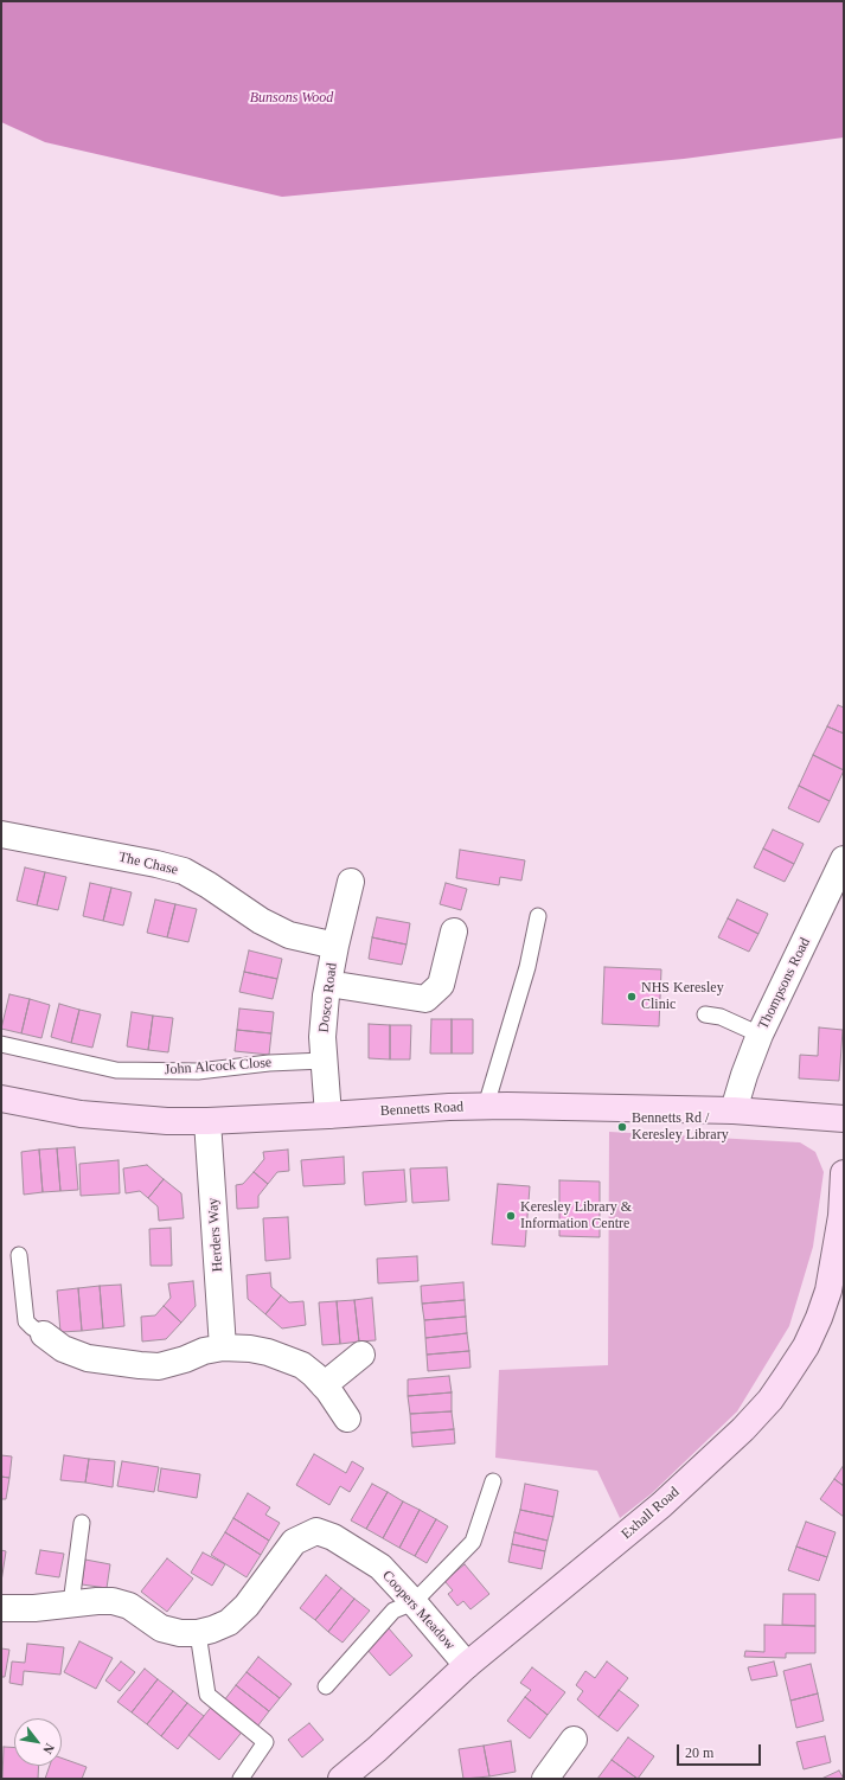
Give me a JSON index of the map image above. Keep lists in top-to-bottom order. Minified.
{"streets":{"street":["The Chase","Thompsons Road","Dosco Road","Bennetts Road","Herders Way","Exhall Road","Coopers Meadow"],"lane":["John Alcock Close"]},"crossings":[["The Chase","Dosco Road"],["Thompsons Road","Bennetts Road"],["Dosco Road","John Alcock Close"],["Dosco Road","Bennetts Road"],["Bennetts Road","Herders Way"],["Exhall Road","Coopers Meadow"]],"parks":["Bunsons Wood"],"places":["NHS Keresley Clinic","Bennetts Rd / Keresley Library","Keresley Library & Information Centre"],"scale_bar":"20 m","north":"bottom right"}
